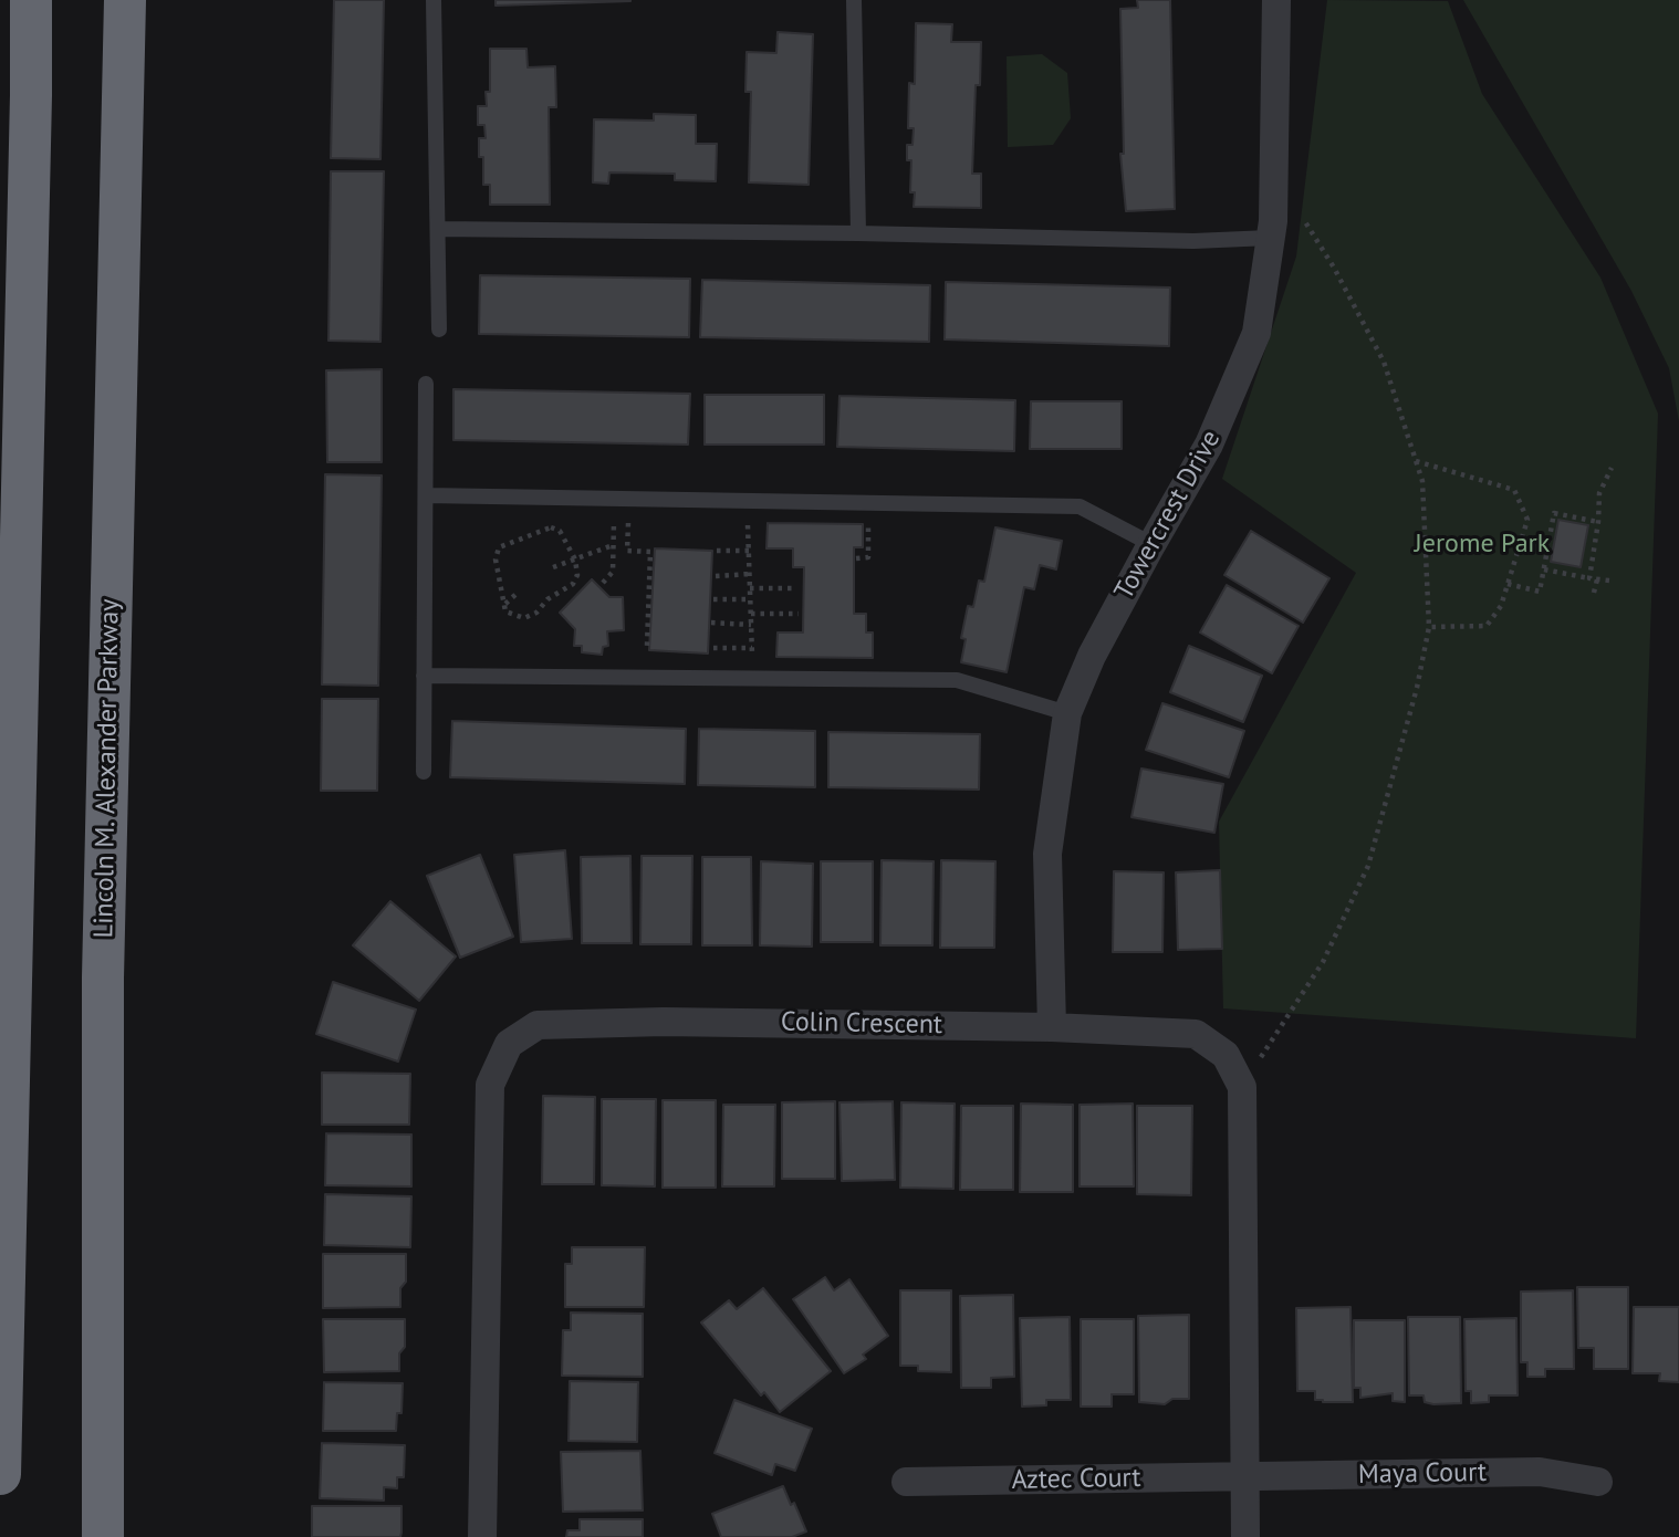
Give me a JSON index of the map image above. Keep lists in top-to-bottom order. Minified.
{"streets":{"highway":["Lincoln M. Alexander Parkway"],"street":["Towercrest Drive","Colin Crescent","Maya Court","Aztec Court"]},"crossings":[["Towercrest Drive","Colin Crescent"],["Colin Crescent","Maya Court"],["Colin Crescent","Aztec Court"],["Maya Court","Aztec Court"]],"parks":["Jerome Park"]}
